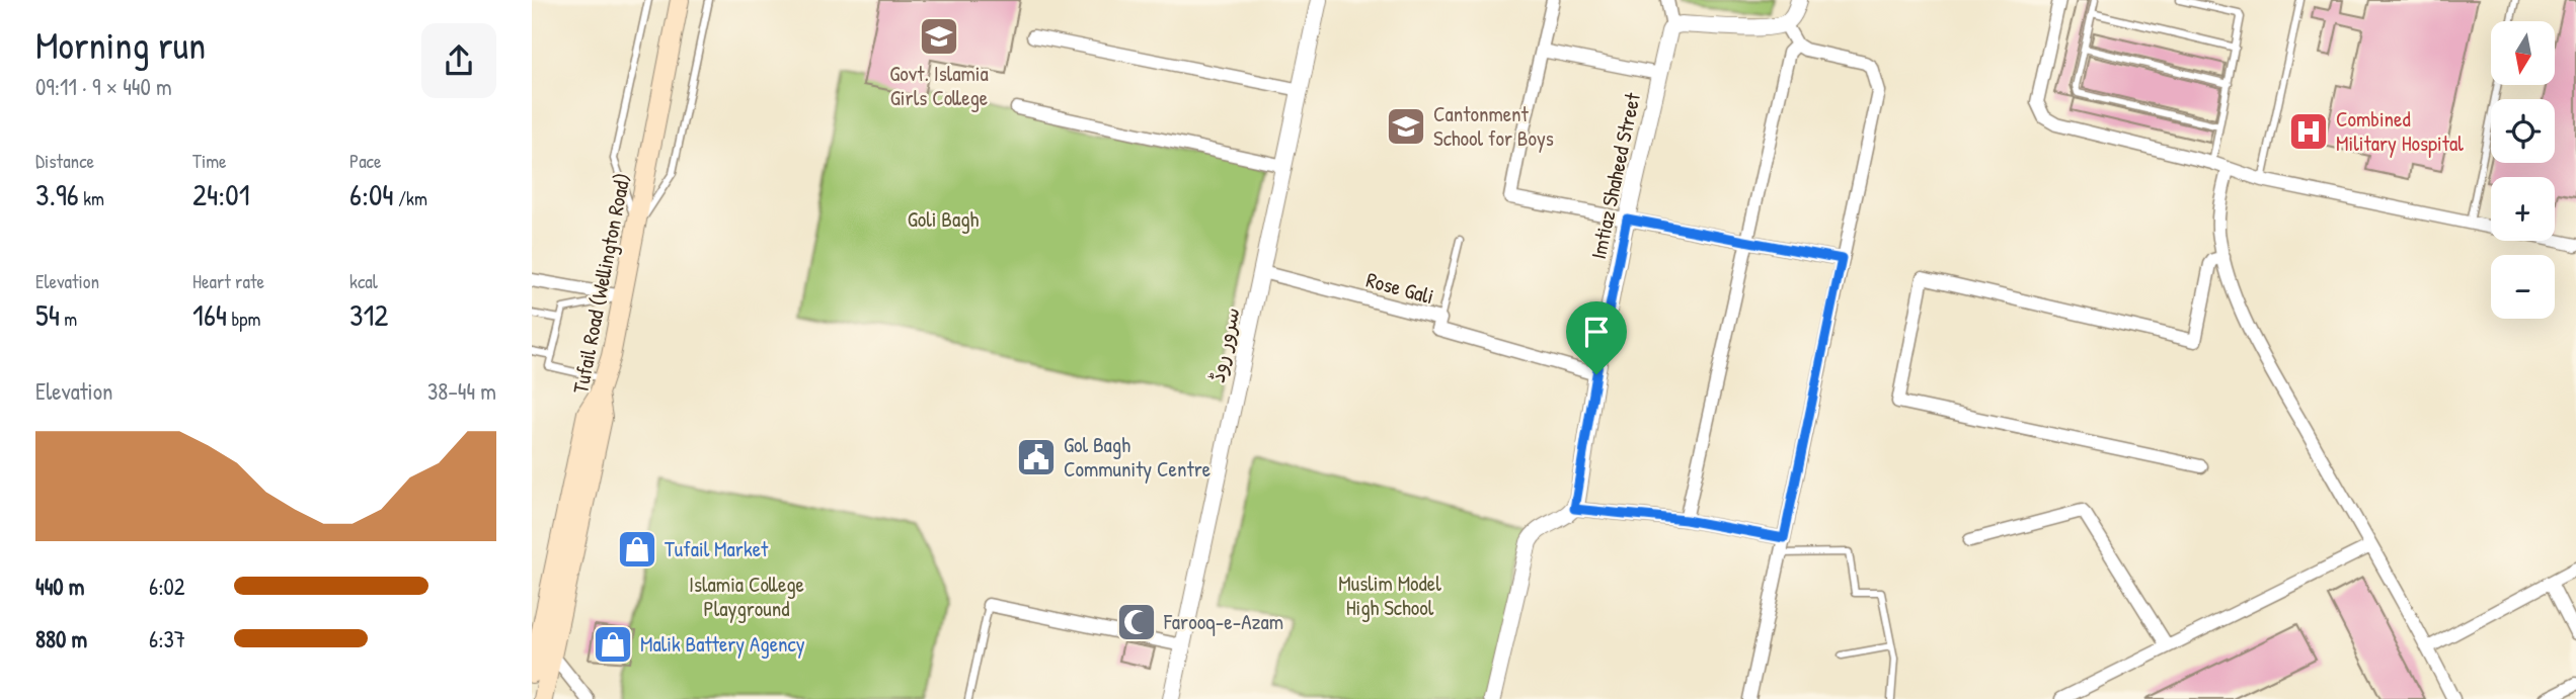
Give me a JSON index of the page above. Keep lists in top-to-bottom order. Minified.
{"streets":{"main road":["Tufail Road (Wellington Road)"],"street":["Imtiaz Shaheed Street","Rose Gali","سرور روڈ"]},"crossings":[["Imtiaz Shaheed Street","Rose Gali"],["Rose Gali","سرور روڈ"]],"parks":["Goli Bagh","Muslim Model High School","Islamia College Playground"],"places":{"school or university":["Govt. Islamia Girls College","Cantonment School for Boys"],"hospital":["Combined Military Hospital"],"public building":["Gol Bagh Community Centre"],"shop":["Tufail Market","Malik Battery Agency"],"mosque":["Farooq-e-Azam"]},"north":"bottom","page":{"heading":["Morning run","09:11 · 9 × 440 m"],"map_buttons":["+","−"],"stats":[["Distance","3.96 km"],["Time","24:01"],["Pace","6:04 /km"],["Elevation","54 m"],["Heart rate","164 bpm"],["kcal","312"]],"chart":["Elevation","38–44 m"],"list":[{"name":"440 m","note":"6:02"},{"name":"880 m","note":"6:37"}]}}
